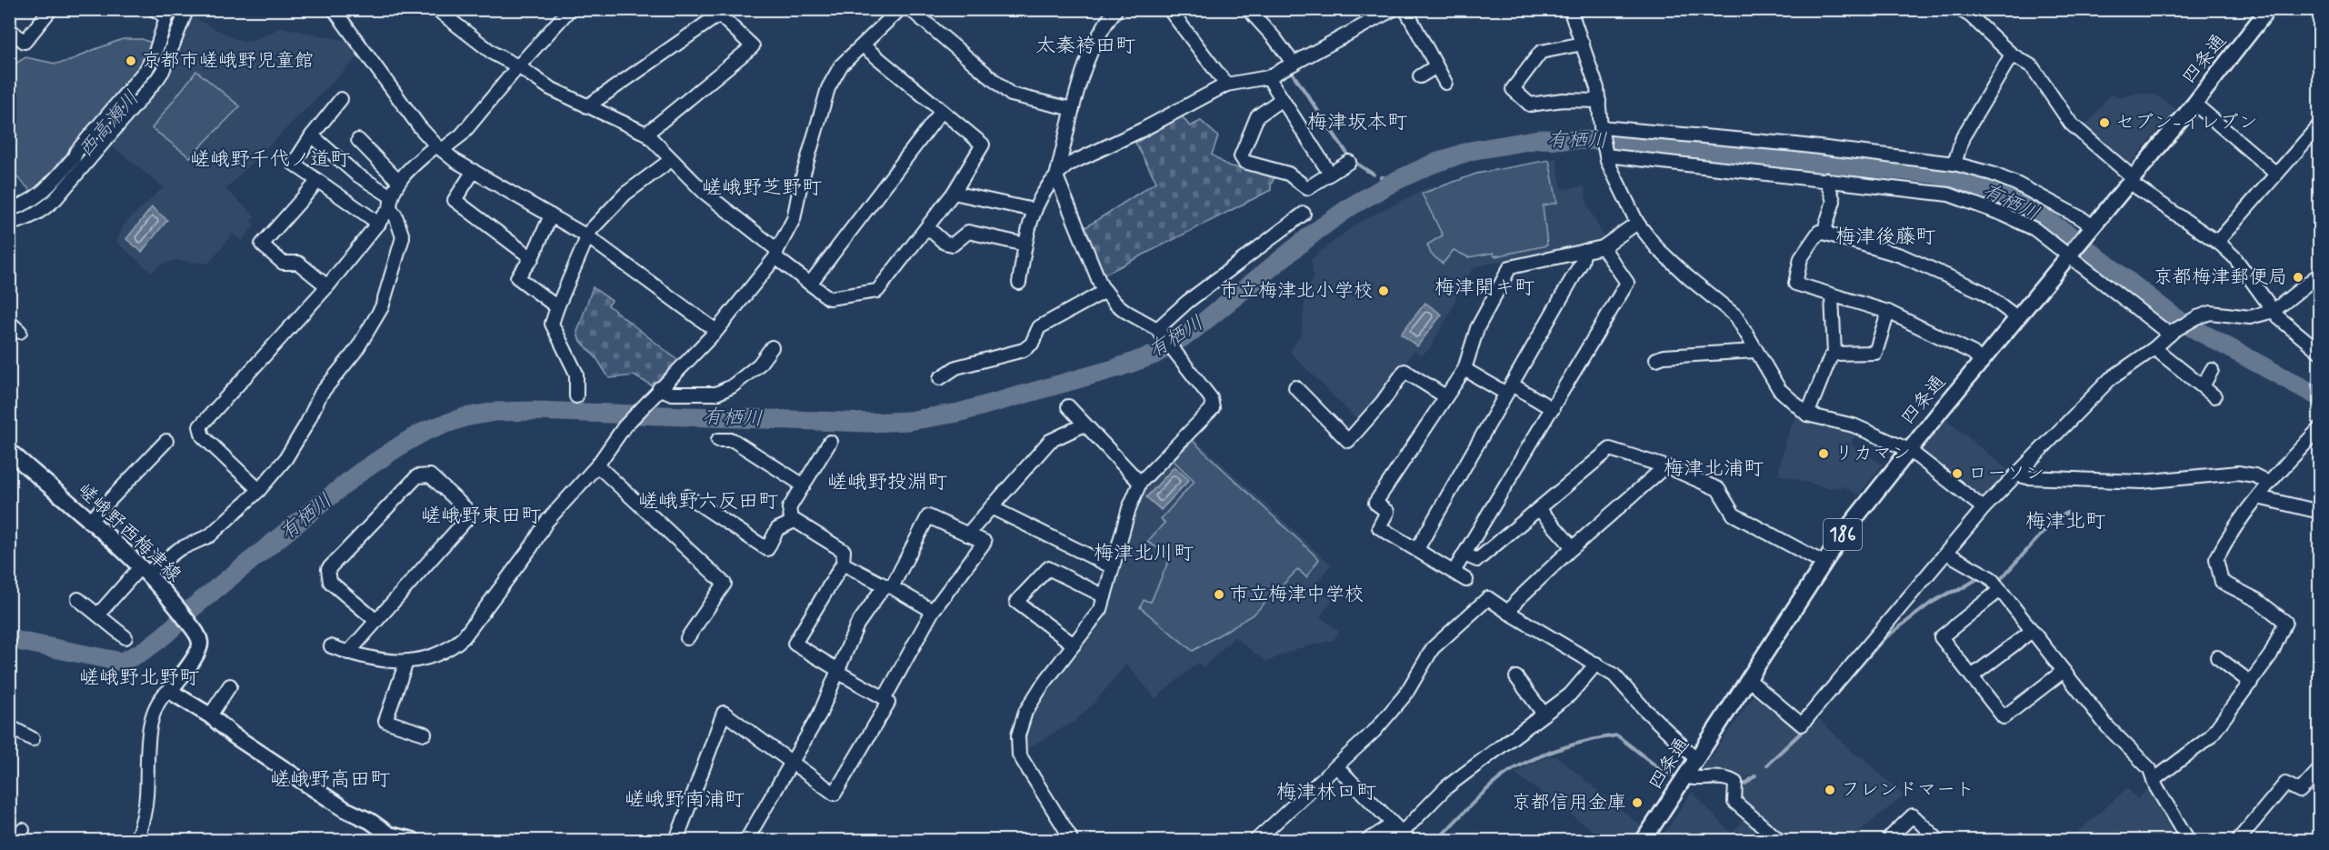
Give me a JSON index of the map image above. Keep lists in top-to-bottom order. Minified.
{"streets":{"main road":["四条通","嵯峨野西梅津線","186"]},"districts":["太秦袴田町","梅津坂本町","嵯峨野千代ノ道町","嵯峨野芝野町","梅津後藤町","梅津開キ町","梅津北浦町","嵯峨野投淵町","嵯峨野六反田町","嵯峨野東田町","梅津北町","梅津北川町","嵯峨野北野町","嵯峨野高田町","梅津林口町","嵯峨野南浦町"],"water":["西高瀬川","有栖川"],"places":["京都市嵯峨野児童館","セブン-イレブン","京都梅津郵便局","市立梅津北小学校","リカマン","ローソン","市立梅津中学校","フレンドマート","京都信用金庫"]}
